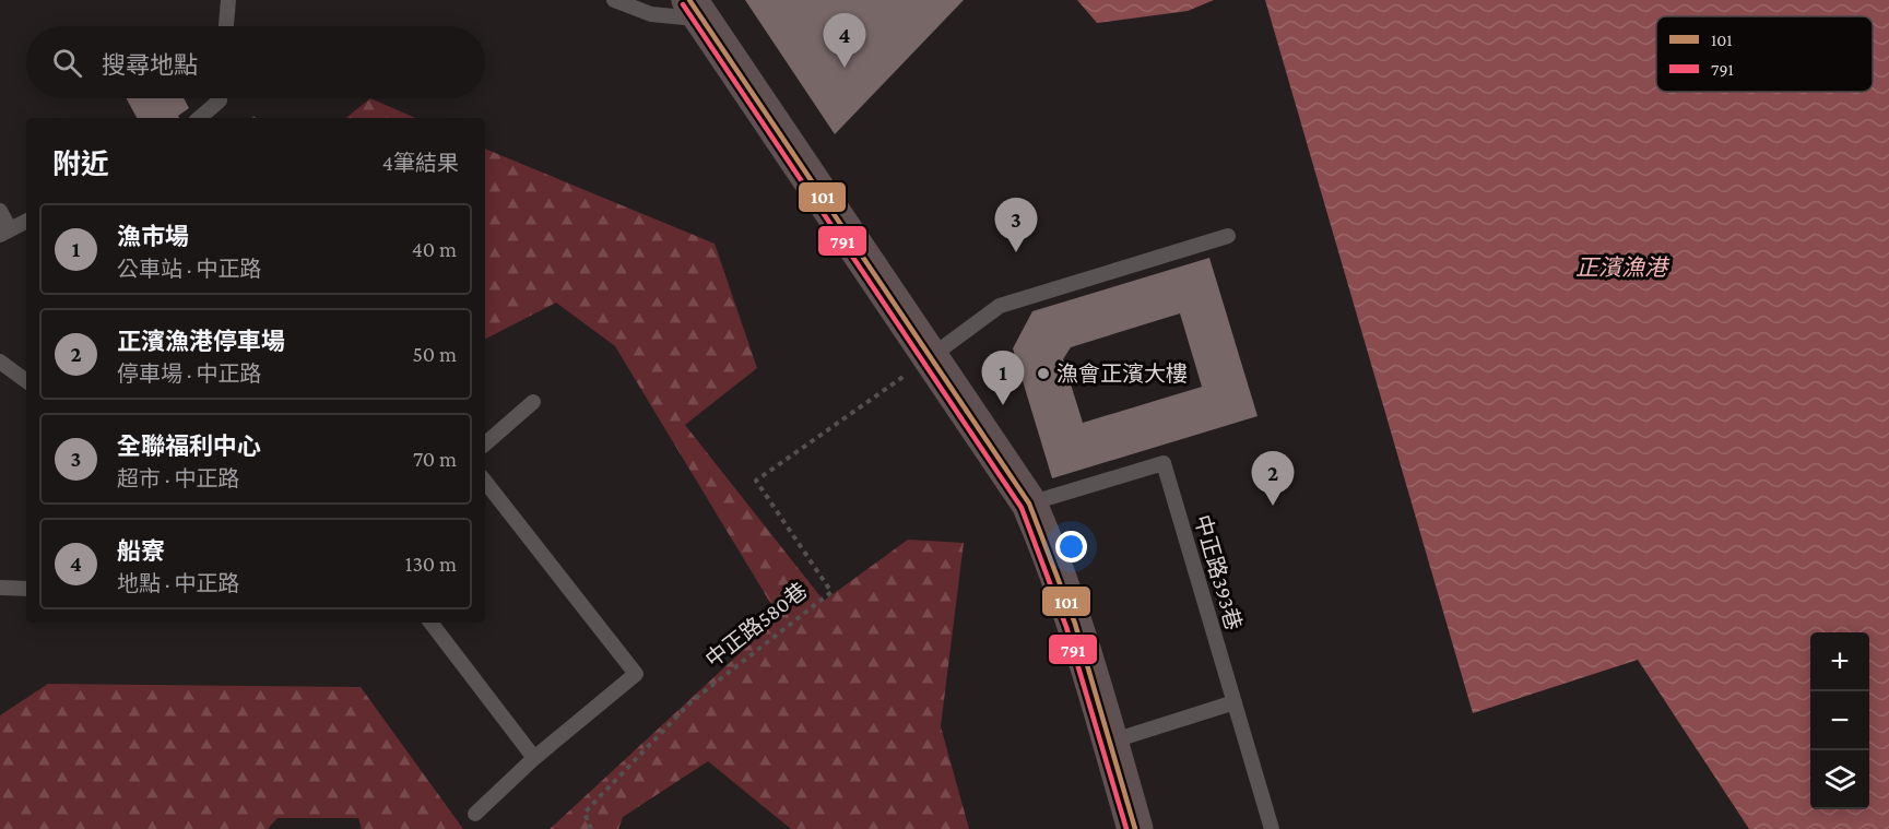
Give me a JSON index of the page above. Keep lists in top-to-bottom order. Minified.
{"streets":{"lane":["中正路393巷"],"path":["中正路580巷"]},"water":["正濱漁港"],"places":["漁會正濱大樓"],"lines":["transit line 101","transit line 791"],"legend":["101","791"],"page":{"pins":["4","3","1","2"],"search":"搜尋地點","heading":["附近","4筆結果"],"list":[{"mark":"1","name":"漁市場","note":"公車站 · 中正路","value":"40 m"},{"mark":"2","name":"正濱漁港停車場","note":"停車場 · 中正路","value":"50 m"},{"mark":"3","name":"全聯福利中心","note":"超市 · 中正路","value":"70 m"},{"mark":"4","name":"船寮","note":"地點 · 中正路","value":"130 m"}],"map_buttons":["+","−"]}}
